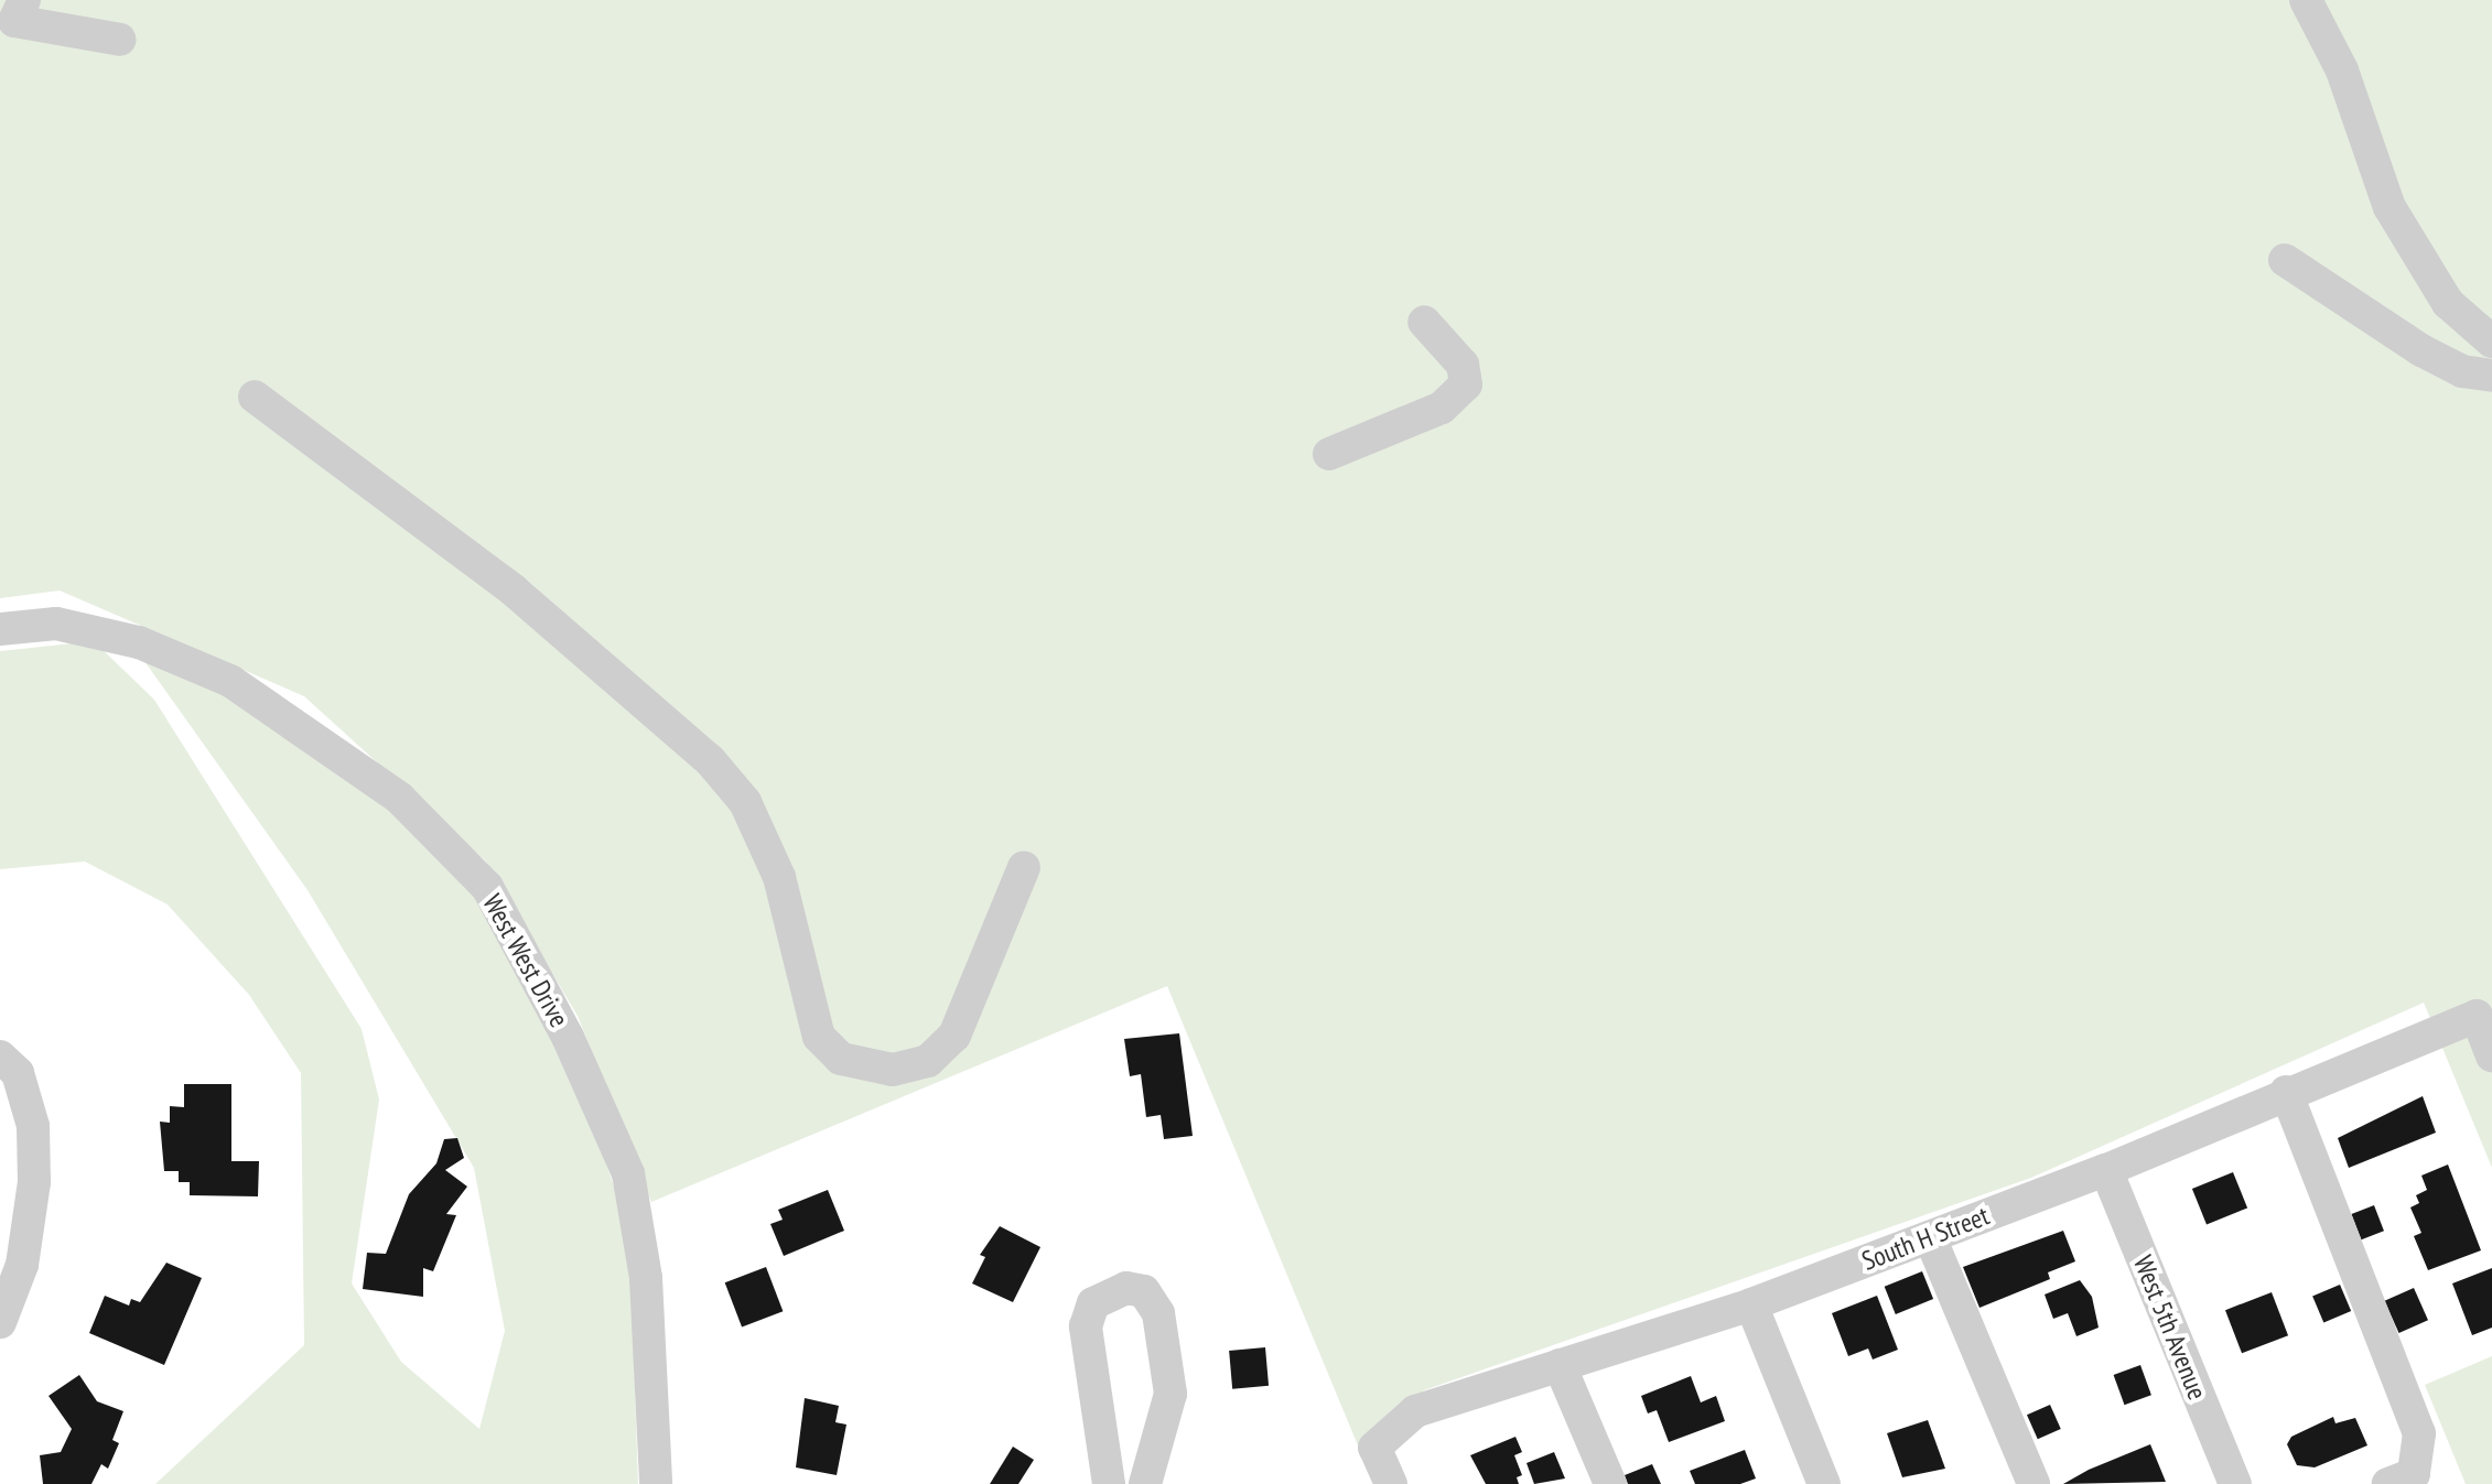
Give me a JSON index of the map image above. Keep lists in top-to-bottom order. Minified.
{"streets":{"street":["West West Drive","South H Street","West 5th Avenue"]},"crossings":[["South H Street","West 5th Avenue"]]}
